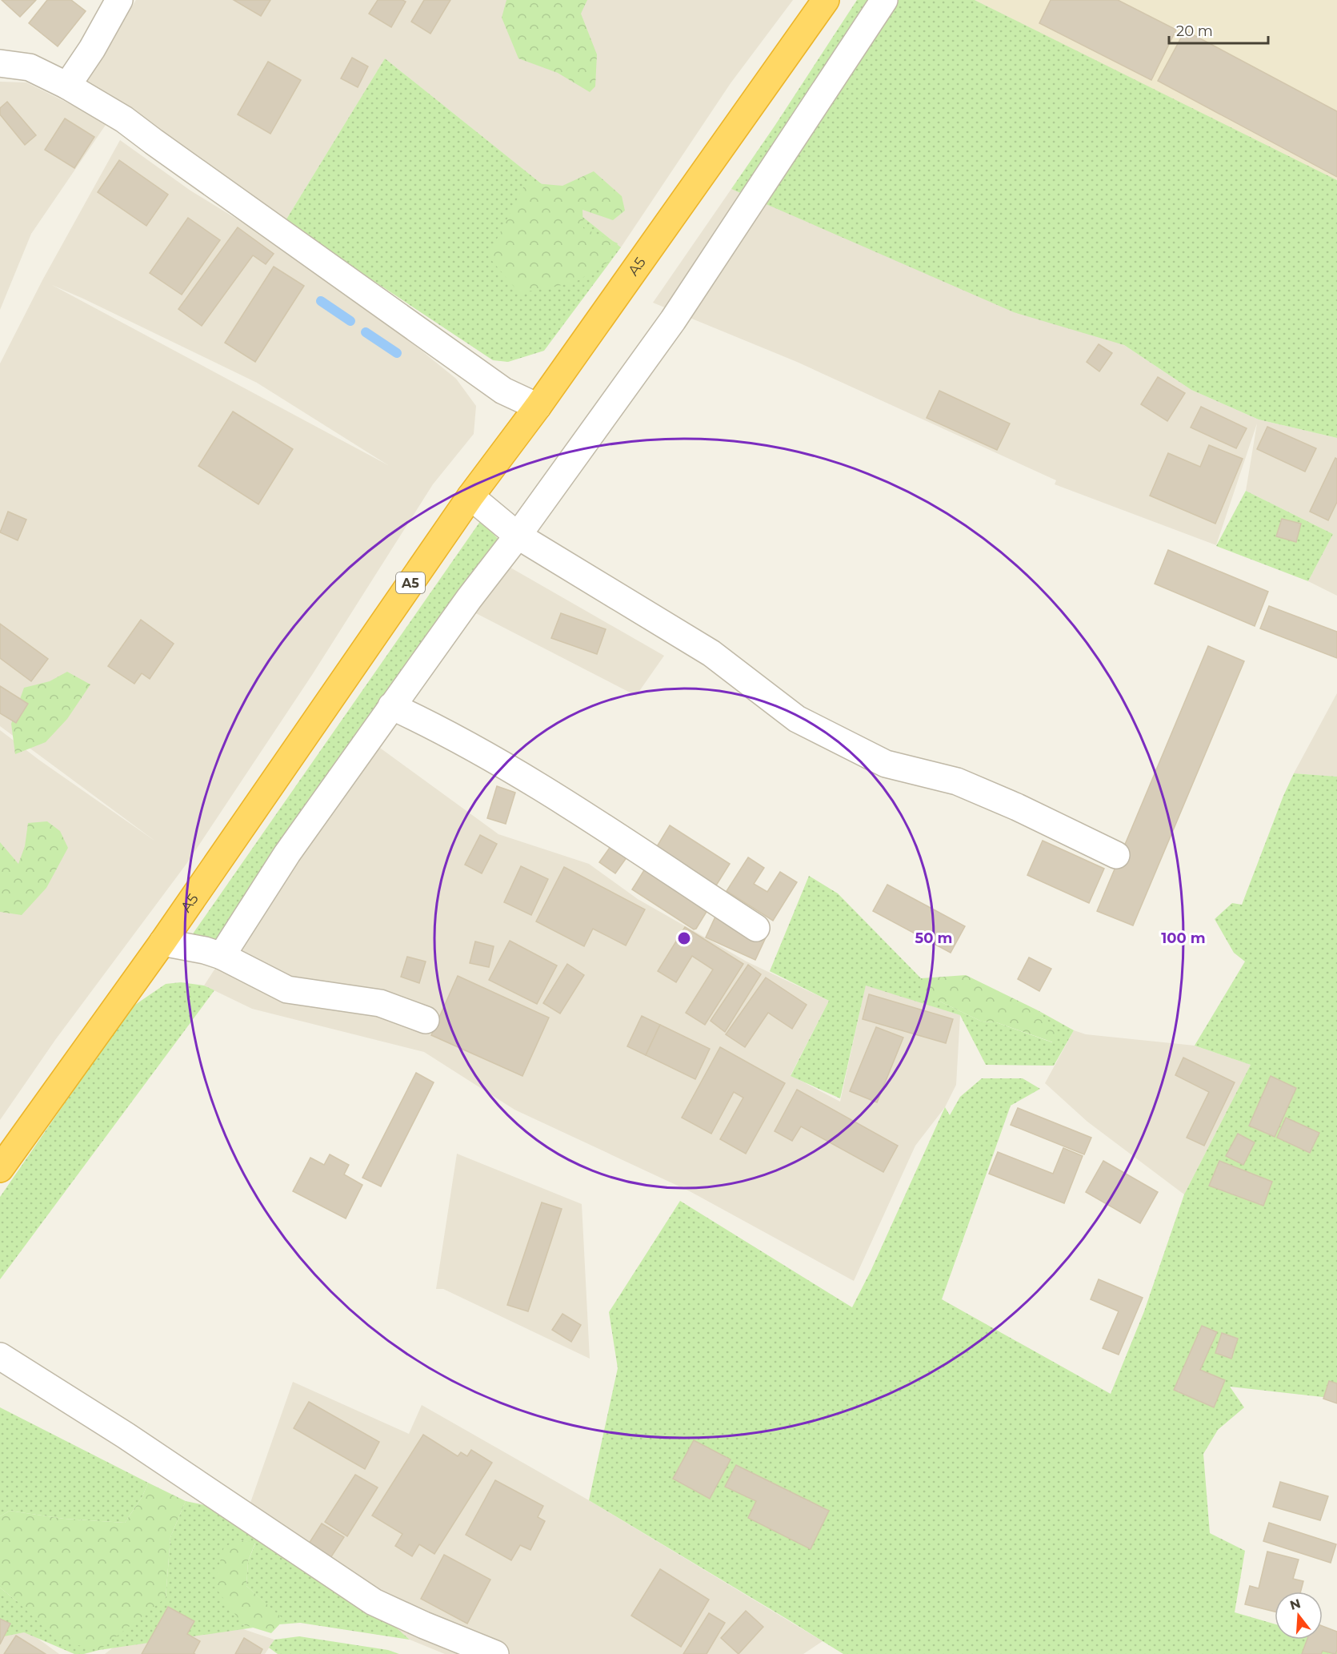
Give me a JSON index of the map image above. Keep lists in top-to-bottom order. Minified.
{"streets":{"highway":["A5"]},"scale_bar":"20 m","north":"top","rings":["50 m","100 m"]}
